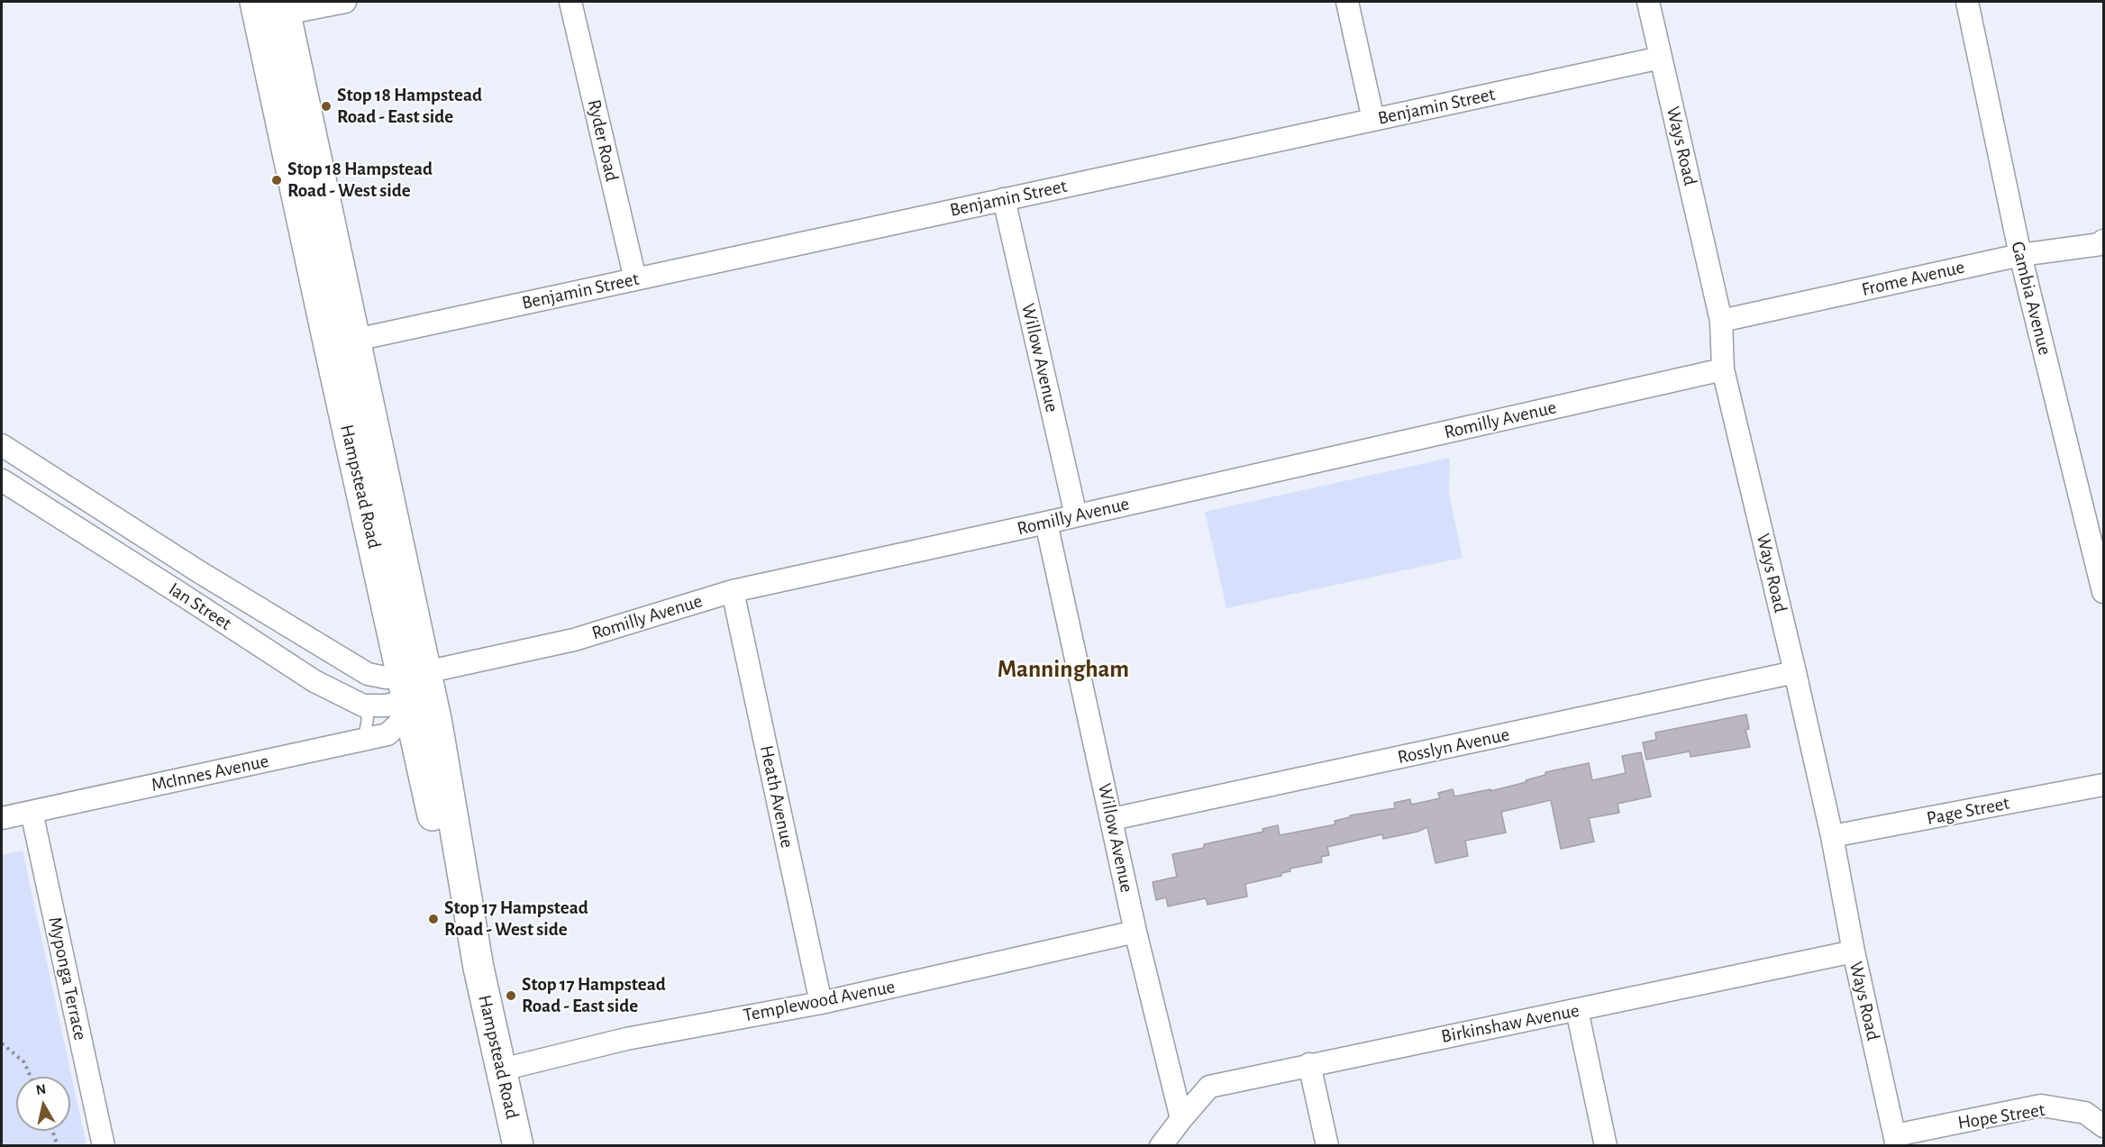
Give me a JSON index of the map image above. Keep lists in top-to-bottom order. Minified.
{"streets":{"highway":["Hampstead Road"],"street":["Benjamin Street","Ryder Road","Ways Road","Frome Avenue","Gambia Avenue","Willow Avenue","Romilly Avenue","Ian Street","Rosslyn Avenue","McInnes Avenue","Heath Avenue","Page Street","Myponga Terrace","Templewood Avenue","Birkinshaw Avenue","Hope Street"]},"crossings":[["Benjamin Street","Ryder Road"],["Benjamin Street","Ways Road"],["Benjamin Street","Willow Avenue"],["Benjamin Street","Hampstead Road"],["Ways Road","Frome Avenue"],["Ways Road","Romilly Avenue"],["Ways Road","Rosslyn Avenue"],["Ways Road","Page Street"],["Ways Road","Birkinshaw Avenue"],["Ways Road","Hope Street"],["Frome Avenue","Gambia Avenue"],["Willow Avenue","Romilly Avenue"],["Willow Avenue","Rosslyn Avenue"],["Willow Avenue","Templewood Avenue"],["Willow Avenue","Birkinshaw Avenue"],["Romilly Avenue","Hampstead Road"],["Romilly Avenue","Ian Street"],["Romilly Avenue","McInnes Avenue"],["Romilly Avenue","Heath Avenue"],["Hampstead Road","Ian Street"],["Hampstead Road","McInnes Avenue"],["Hampstead Road","Templewood Avenue"],["Ian Street","McInnes Avenue"],["McInnes Avenue","Myponga Terrace"],["Heath Avenue","Templewood Avenue"]],"districts":["Manningham"],"places":["Stop 18 Hampstead Road - East side","Stop 18 Hampstead Road - West side","Stop 17 Hampstead Road - West side","Stop 17 Hampstead Road - East side"],"north":"top"}
